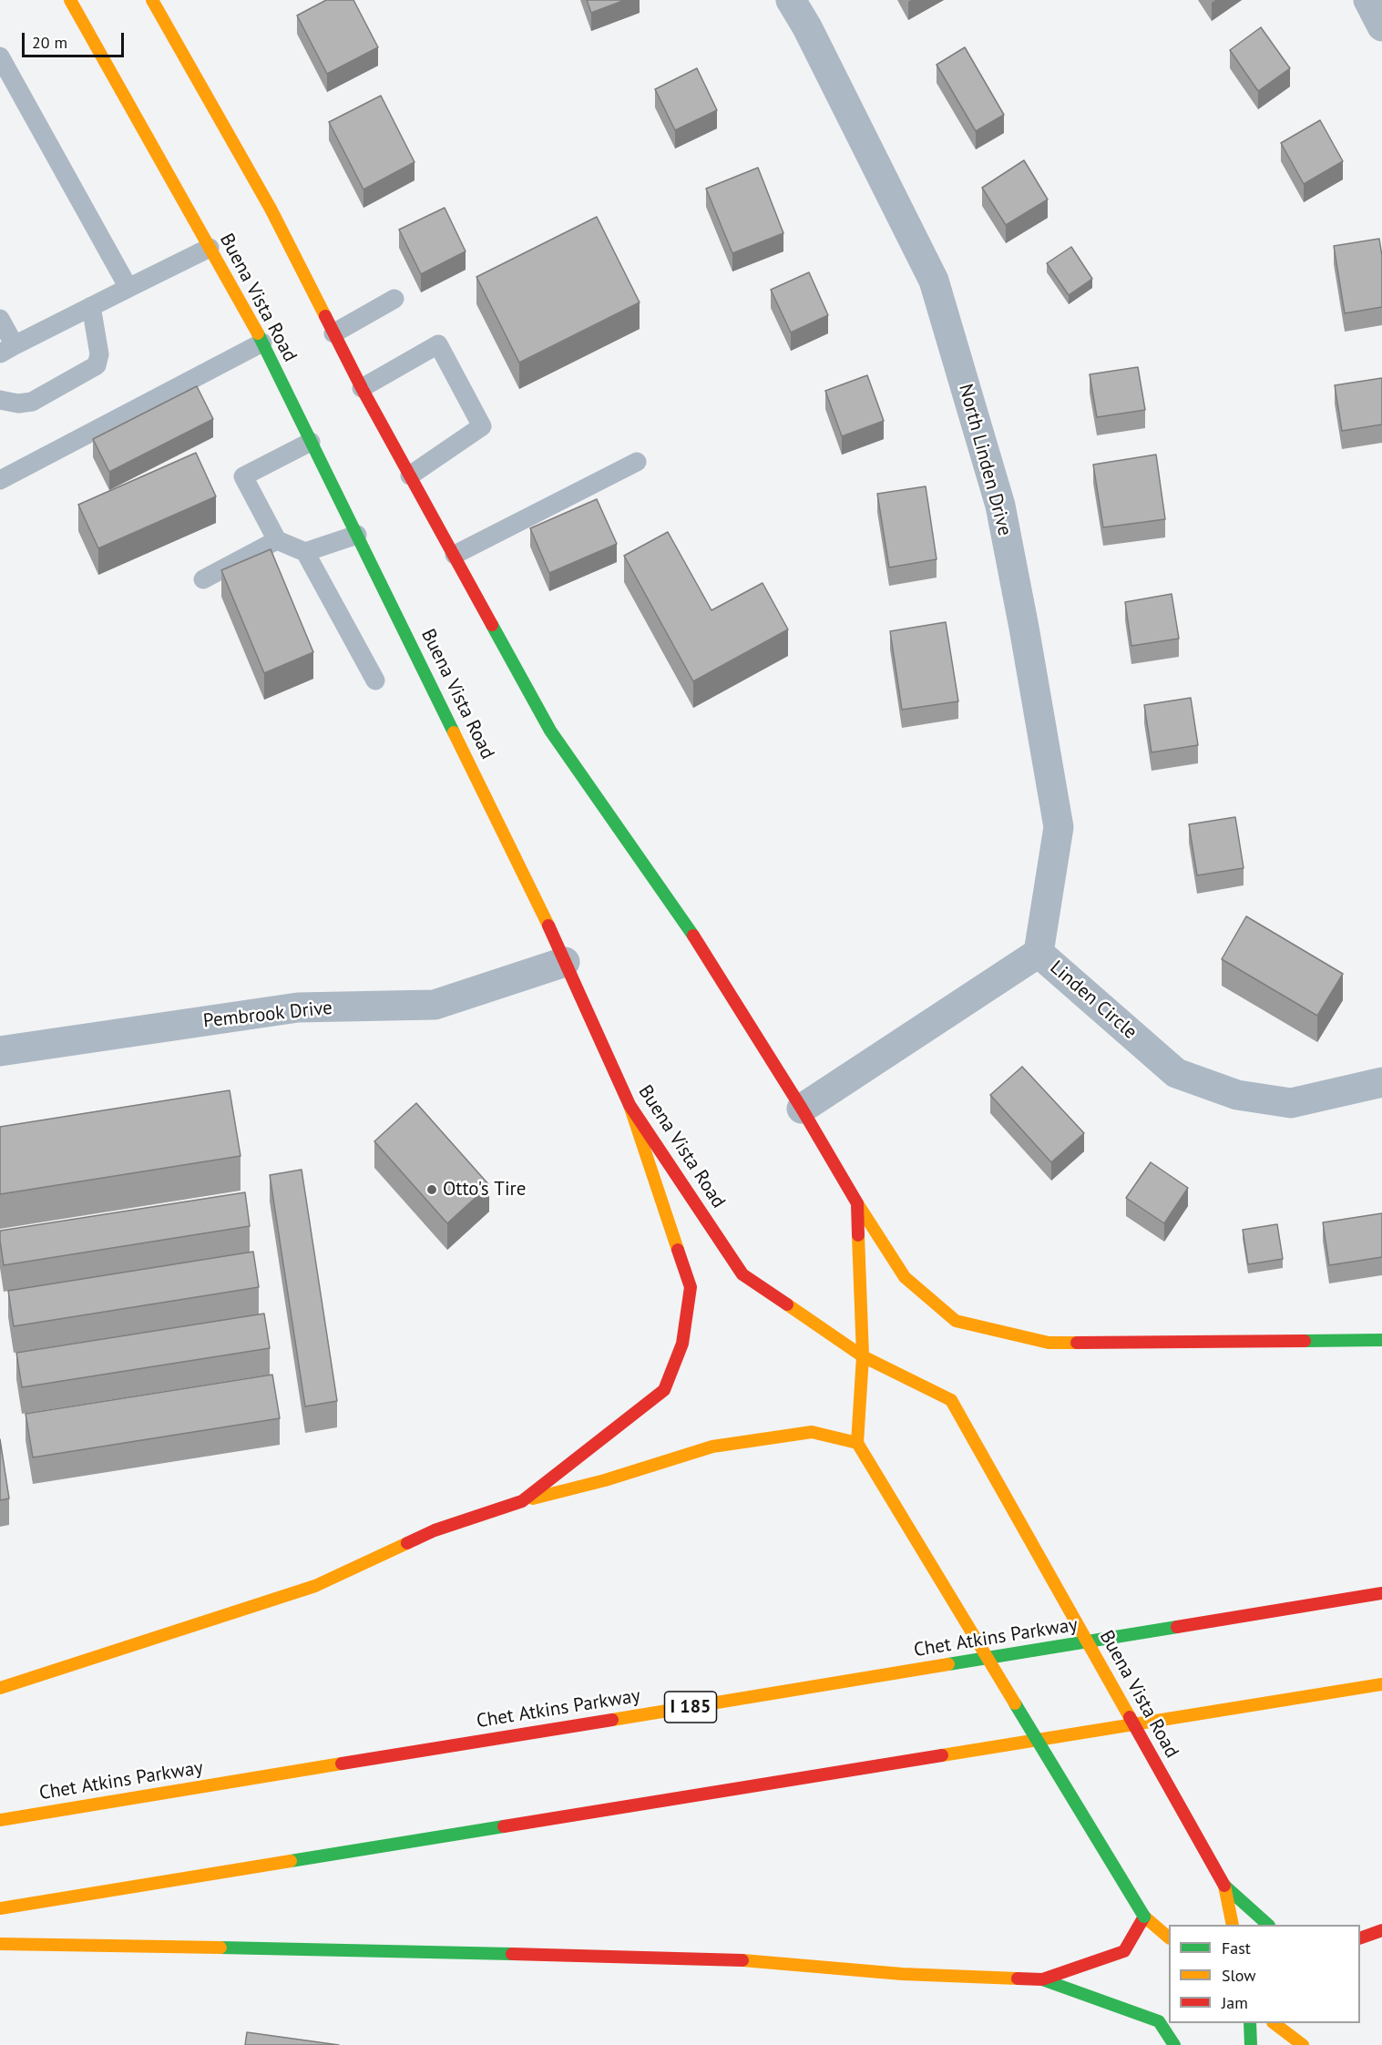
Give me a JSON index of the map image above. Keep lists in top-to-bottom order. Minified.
{"streets":{"main road":["Buena Vista Road","Chet Atkins Parkway","I 185"],"street":["North Linden Drive","Linden Circle","Pembrook Drive"]},"crossings":[["Buena Vista Road","Pembrook Drive"],["North Linden Drive","Linden Circle"]],"places":["Otto's Tire"],"legend":["Fast","Slow","Jam"],"scale_bar":"20 m"}
